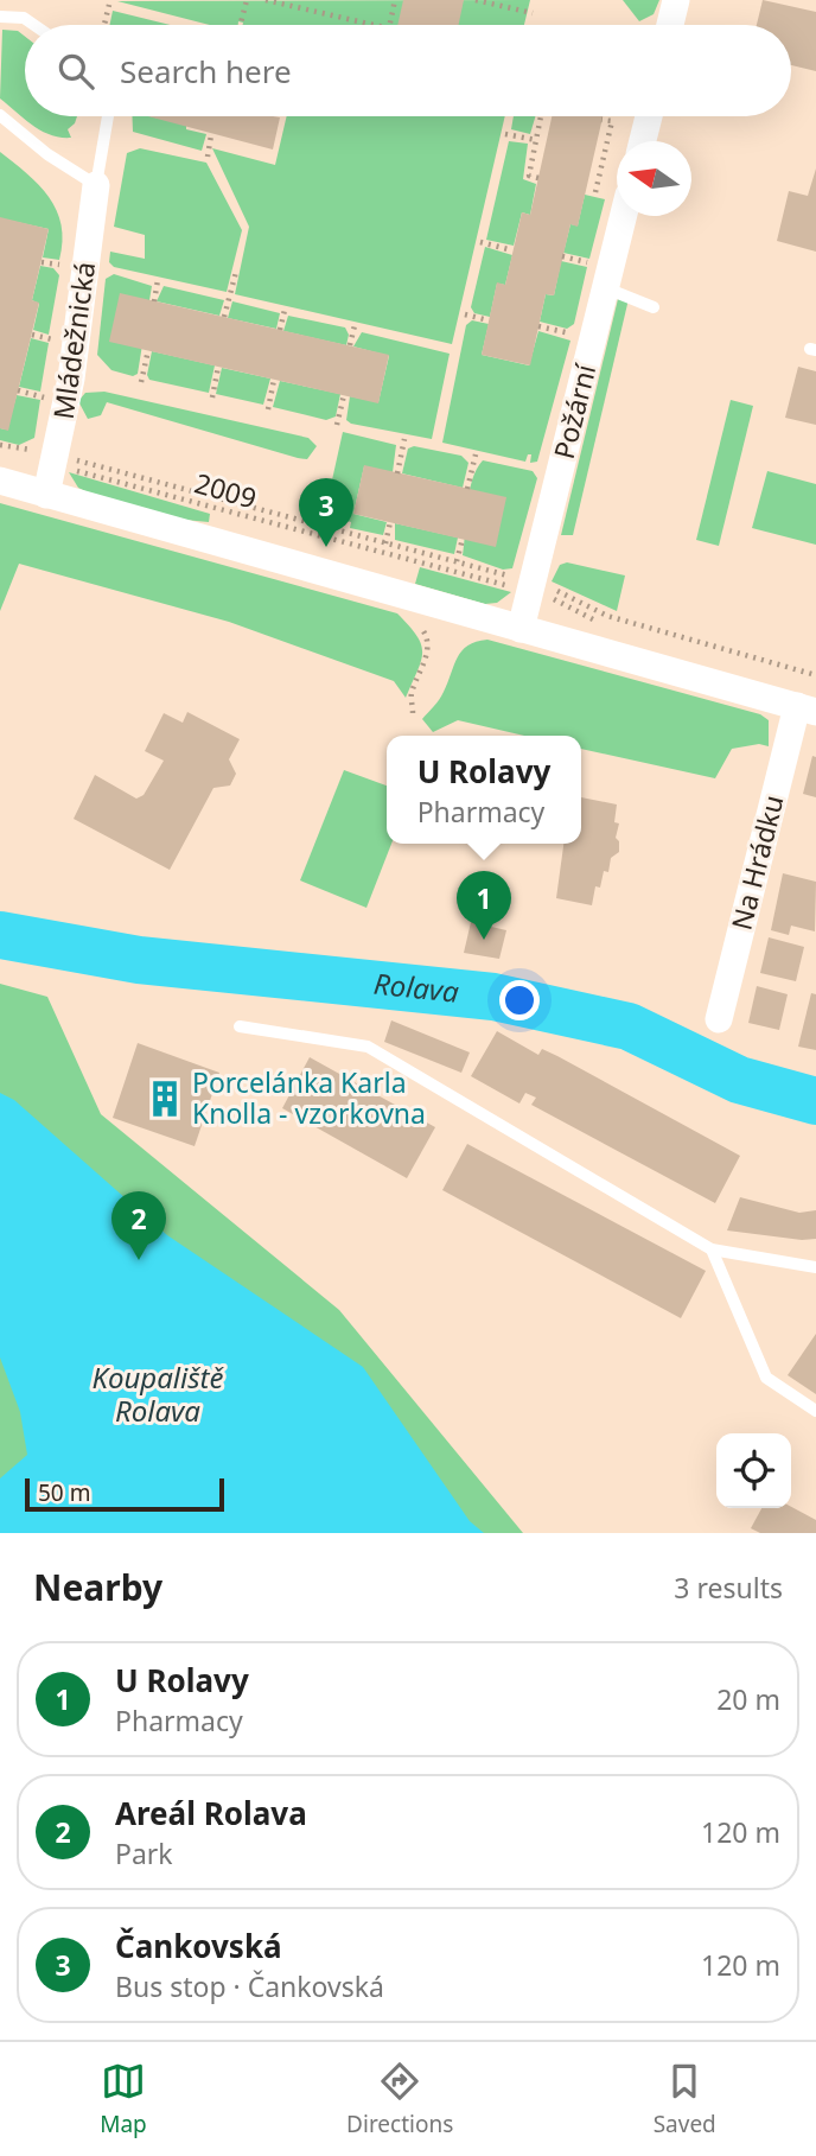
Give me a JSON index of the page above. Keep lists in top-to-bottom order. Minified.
{"streets":{"street":["Mládežnická","Požární","Na Hrádku"],"path":["2009"]},"crossings":[["Mládežnická","2009"],["Požární","2009"]],"water":["Rolava","Koupaliště Rolava"],"places":{"building":["Porcelánka Karla Knolla - vzorkovna"]},"scale_bar":"50 m","north":"left","page":{"search":"Search here","pins":["3","1","2"],"popup":["U Rolavy","Pharmacy"],"scale":"50 m","heading":["Nearby","3 results"],"list":[{"mark":"1","name":"U Rolavy","note":"Pharmacy","value":"20 m"},{"mark":"2","name":"Areál Rolava","note":"Park","value":"120 m"},{"mark":"3","name":"Čankovská","note":"Bus stop · Čankovská","value":"120 m"}],"nav":["Map","Directions","Saved"]}}
